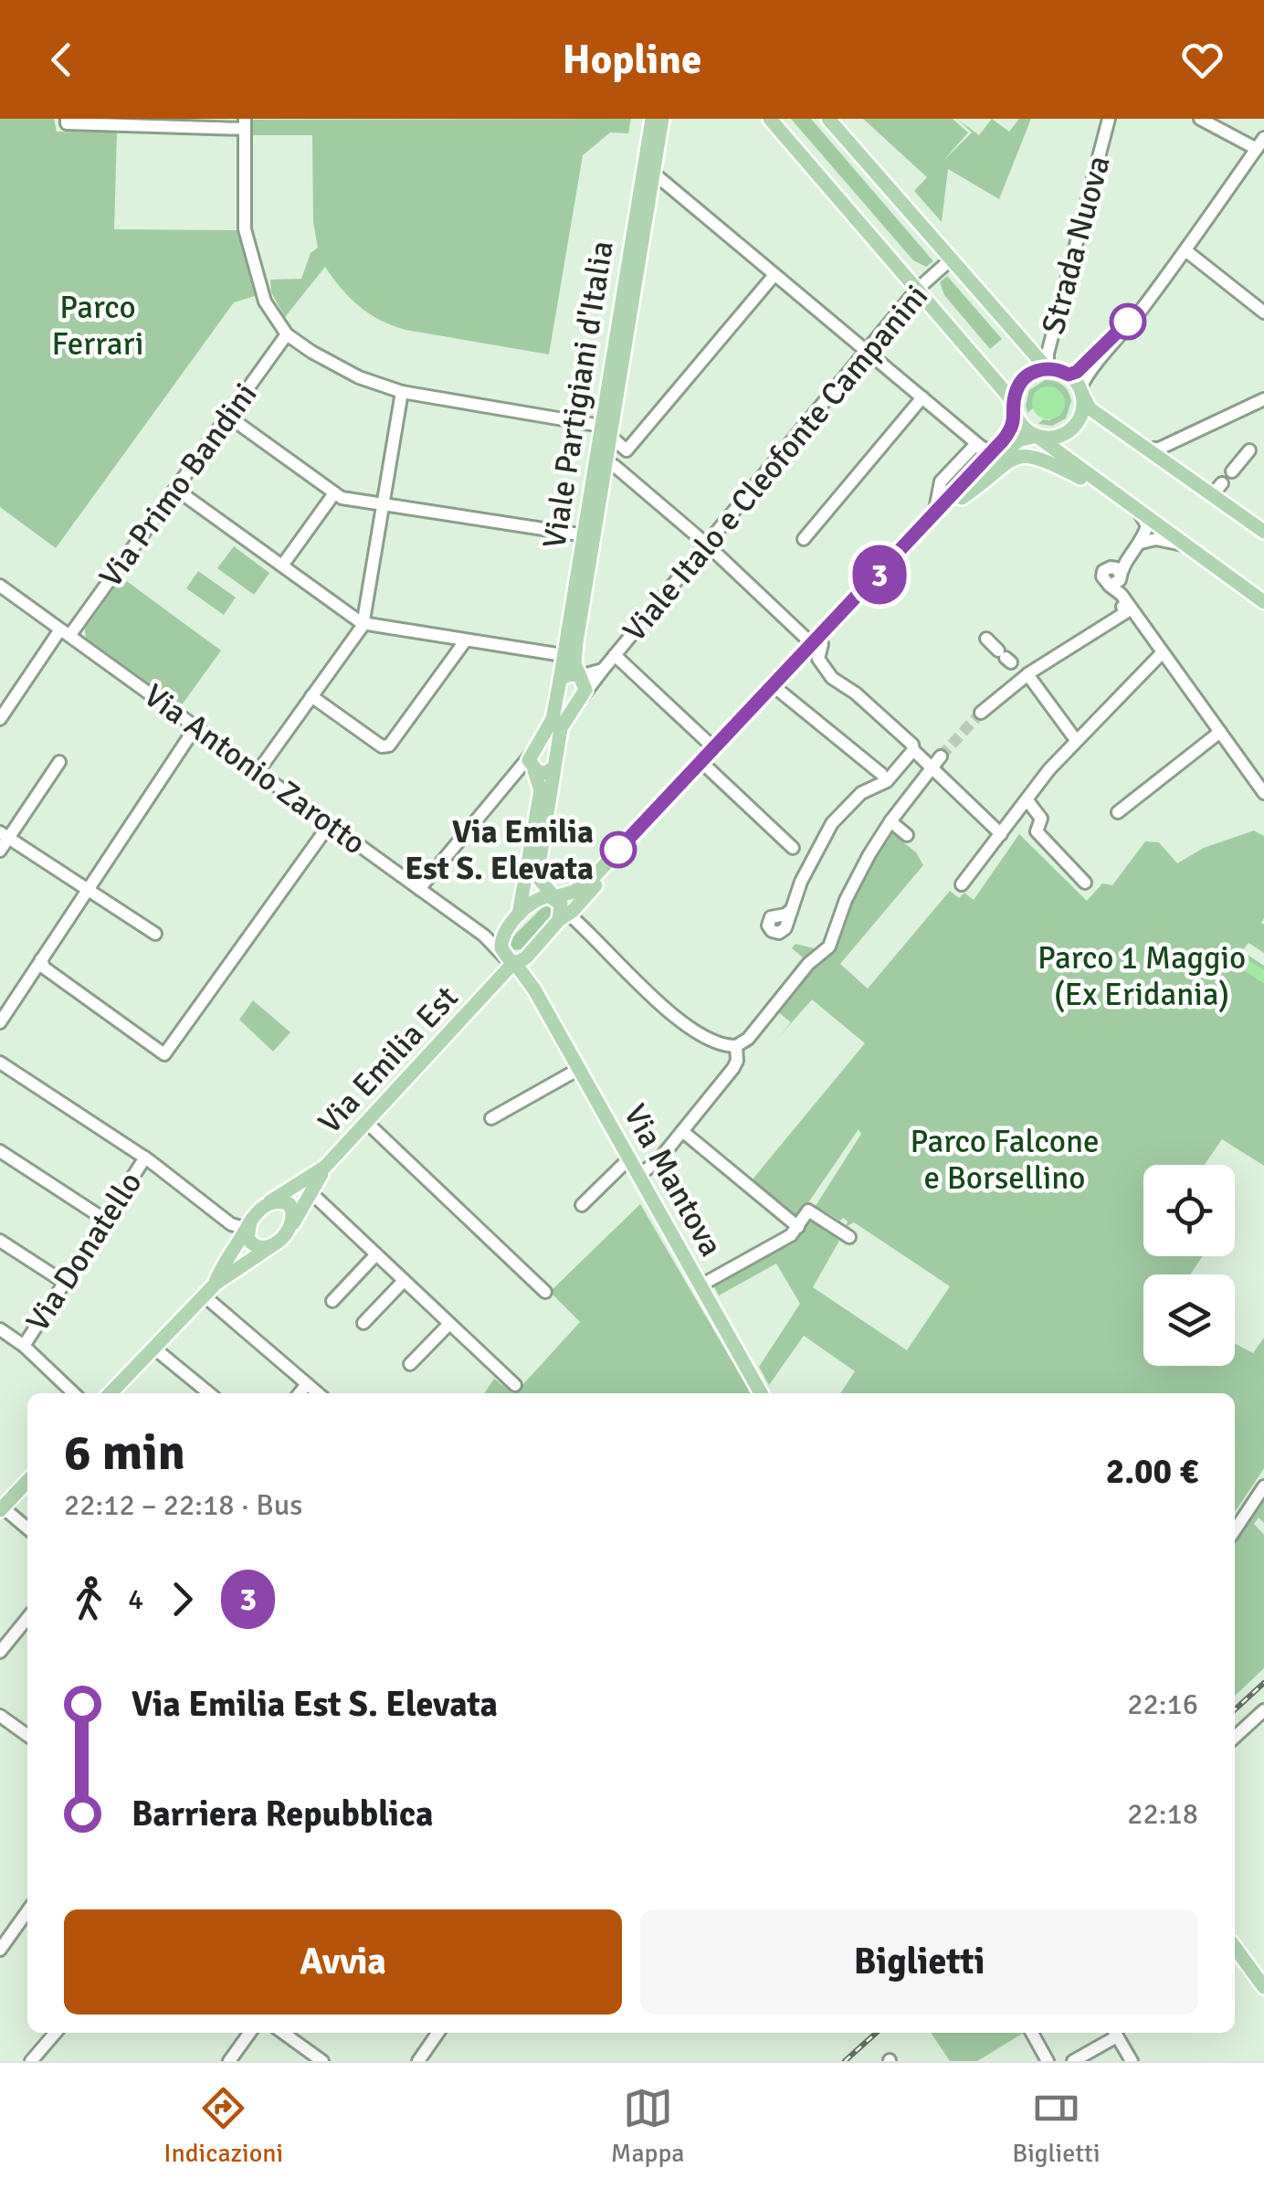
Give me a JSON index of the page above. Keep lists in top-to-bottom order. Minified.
{"streets":{"main road":["Viale Partigiani d'Italia","Via Emilia Est","Via Mantova"],"street":["Strada Nuova","Viale Italo e Cleofonte Campanini","Via Primo Bandini","Via Antonio Zarotto","Via Donatello"]},"crossings":[["Strada Nuova","Via Emilia Est"],["Viale Partigiani d'Italia","Viale Italo e Cleofonte Campanini"],["Viale Partigiani d'Italia","Via Emilia Est"],["Via Primo Bandini","Via Antonio Zarotto"],["Via Antonio Zarotto","Via Emilia Est"],["Via Antonio Zarotto","Via Mantova"],["Via Emilia Est","Via Mantova"]],"parks":["Parco Ferrari","Parco 1 Maggio (Ex Eridania)","Parco Falcone e Borsellino"],"places":["Via Emilia Est S. Elevata"],"lines":["bus line 3"],"page":{"header":"Hopline","on_map":"3","heading":["6 min","22:12 – 22:18 · Bus","2.00 €"],"legs":["4","3"],"list":[{"name":"Via Emilia Est S. Elevata","value":"22:16"},{"name":"Barriera Repubblica","value":"22:18"}],"buttons":["Avvia","Biglietti"],"tabs":["Indicazioni","Mappa","Biglietti"]}}
